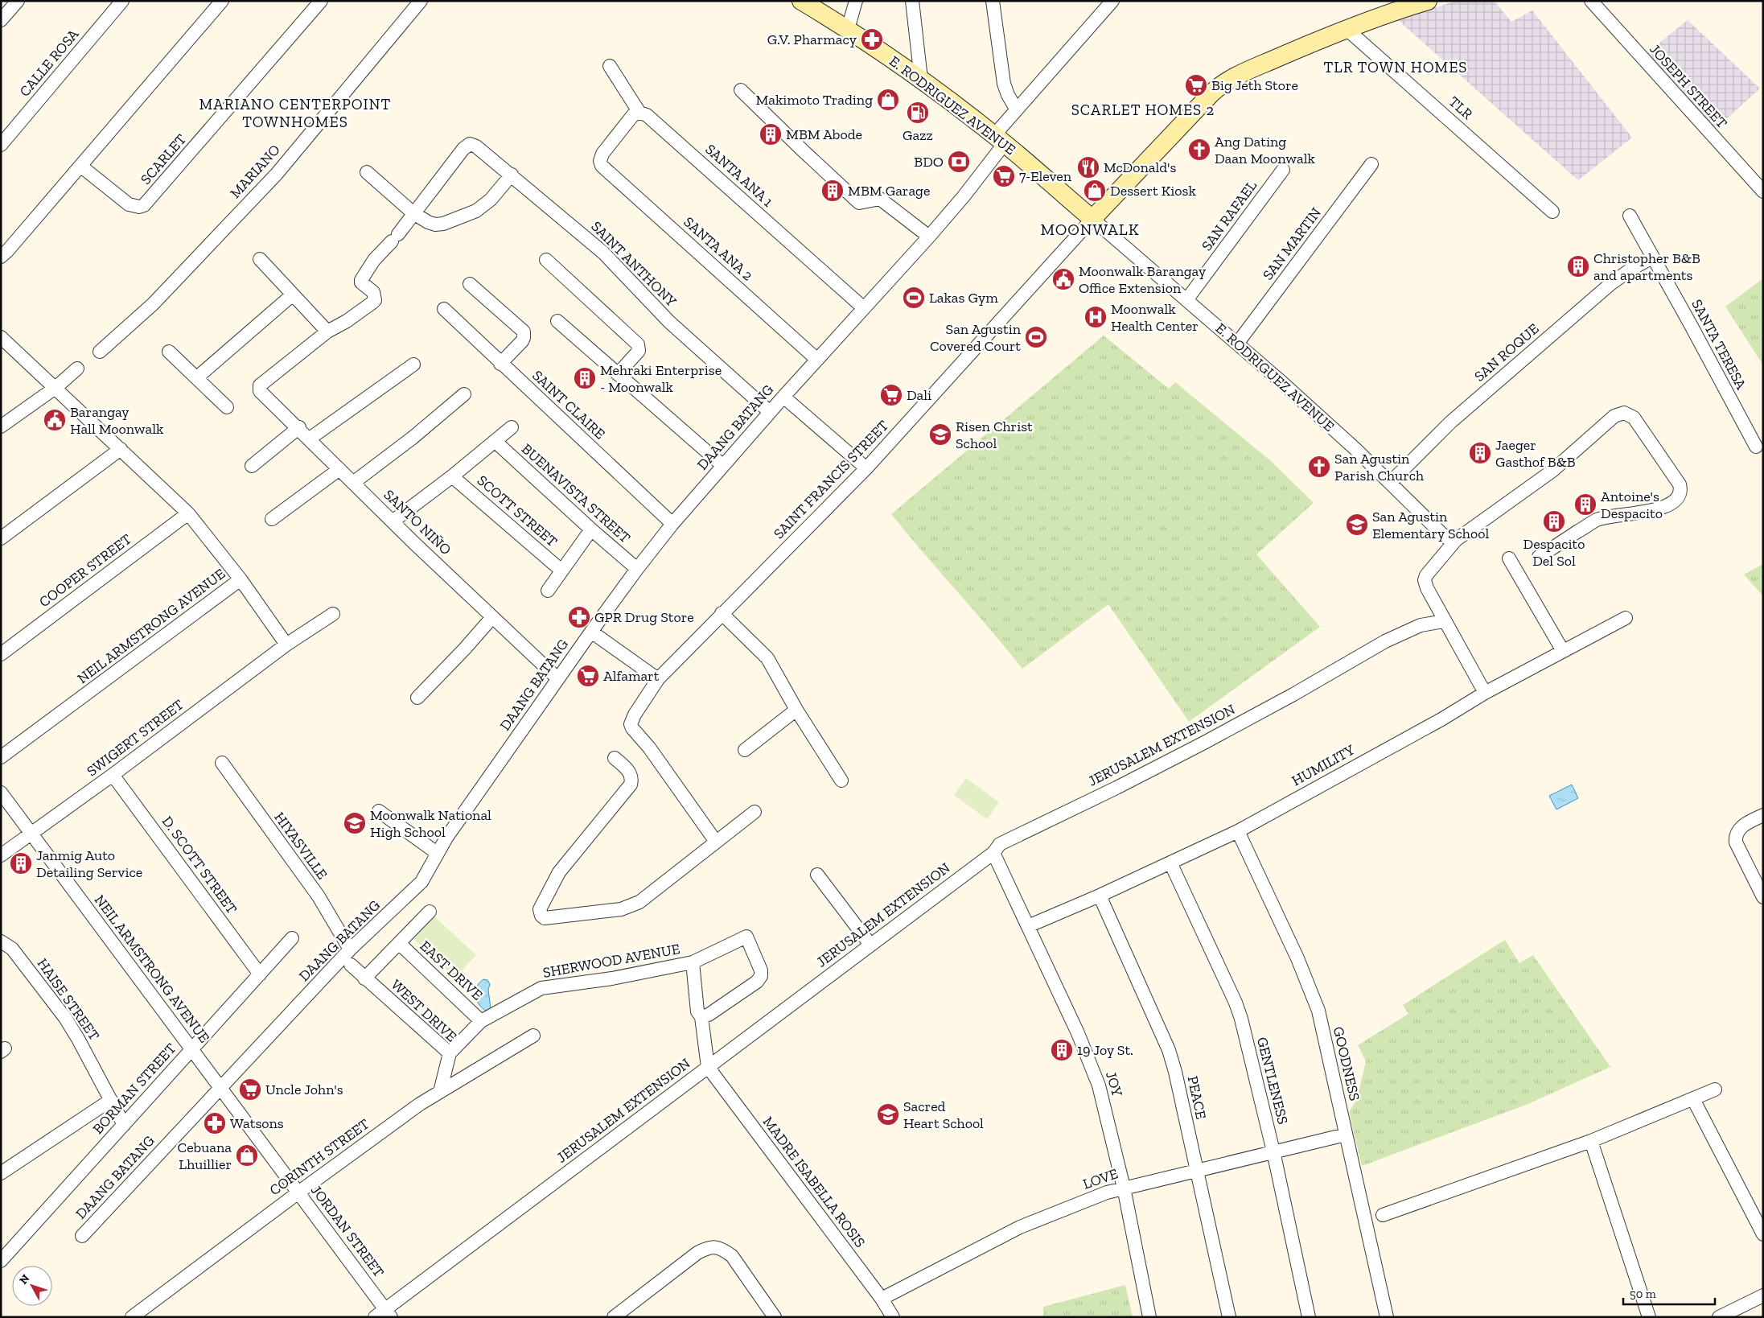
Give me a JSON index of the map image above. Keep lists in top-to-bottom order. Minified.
{"streets":{"main road":["E. RODRIGUEZ AVENUE"],"street":["CALLE ROSA","JOSEPH STREET","TLR","SCARLET","MARIANO","SANTA ANA 1","SAN RAFAEL","SAN MARTIN","SANTA ANA 2","SAINT ANTHONY","SANTA TERESA","SAN ROQUE","SAINT CLAIRE","DAANG BATANG","SAINT FRANCIS STREET","BUENAVISTA STREET","SCOTT STREET","SANTO NIÑO","COOPER STREET","NEIL ARMSTRONG AVENUE","SWIGERT STREET","JERUSALEM EXTENSION","HUMILITY","HIYASVILLE","D. SCOTT STREET","SHERWOOD AVENUE","EAST DRIVE","HAISE STREET","WEST DRIVE","GOODNESS","GENTLENESS","JOY","BORMAN STREET","PEACE","CORINTH STREET","LOVE","MADRE ISABELLA ROSIS","JORDAN STREET"]},"crossings":[["E. RODRIGUEZ AVENUE","SAN RAFAEL"],["E. RODRIGUEZ AVENUE","SAN MARTIN"],["E. RODRIGUEZ AVENUE","SAN ROQUE"],["E. RODRIGUEZ AVENUE","DAANG BATANG"],["E. RODRIGUEZ AVENUE","SAINT FRANCIS STREET"],["SANTA ANA 1","SANTA ANA 2"],["SANTA ANA 1","DAANG BATANG"],["SANTA ANA 2","DAANG BATANG"],["SAINT ANTHONY","DAANG BATANG"],["SANTA TERESA","SAN ROQUE"],["SAINT CLAIRE","DAANG BATANG"],["DAANG BATANG","BUENAVISTA STREET"],["DAANG BATANG","SANTO NIÑO"],["DAANG BATANG","NEIL ARMSTRONG AVENUE"],["DAANG BATANG","HIYASVILLE"],["DAANG BATANG","JORDAN STREET"],["COOPER STREET","NEIL ARMSTRONG AVENUE"],["NEIL ARMSTRONG AVENUE","SWIGERT STREET"],["NEIL ARMSTRONG AVENUE","BORMAN STREET"],["NEIL ARMSTRONG AVENUE","JORDAN STREET"],["SWIGERT STREET","D. SCOTT STREET"],["JERUSALEM EXTENSION","SHERWOOD AVENUE"],["JERUSALEM EXTENSION","JOY"],["JERUSALEM EXTENSION","MADRE ISABELLA ROSIS"],["JERUSALEM EXTENSION","JORDAN STREET"],["HUMILITY","GOODNESS"],["HUMILITY","GENTLENESS"],["HUMILITY","JOY"],["HUMILITY","PEACE"],["D. SCOTT STREET","BORMAN STREET"],["SHERWOOD AVENUE","EAST DRIVE"],["SHERWOOD AVENUE","WEST DRIVE"],["SHERWOOD AVENUE","MADRE ISABELLA ROSIS"],["HAISE STREET","BORMAN STREET"],["WEST DRIVE","CORINTH STREET"],["GOODNESS","LOVE"],["GENTLENESS","LOVE"],["JOY","LOVE"],["PEACE","LOVE"],["CORINTH STREET","JORDAN STREET"],["LOVE","MADRE ISABELLA ROSIS"]],"districts":["TLR TOWN HOMES","MARIANO CENTERPOINT TOWNHOMES","SCARLET HOMES 2","MOONWALK"],"places":{"pharmacy":["G.V. Pharmacy","GPR Drug Store","Watsons"],"supermarket":["Big Jeth Store","7-Eleven","Dali","Alfamart","Uncle John's"],"shop":["Makimoto Trading","Dessert Kiosk","Cebuana Lhuillier"],"fuel station":["Gazz"],"building":["MBM Abode","MBM Garage","Christopher B&B and apartments","Mehraki Enterprise - Moonwalk","Jaeger Gasthof B&B","Antoine's Despacito","Despacito Del Sol","Janmig Auto Detailing Service","19 Joy St."],"church":["Ang Dating Daan Moonwalk","San Agustin Parish Church"],"bank":["BDO"],"restaurant":["McDonald's"],"public building":["Moonwalk Barangay Office Extension","Barangay Hall Moonwalk"],"sports":["Lakas Gym","San Agustin Covered Court"],"hospital":["Moonwalk Health Center"],"school or university":["Risen Christ School","San Agustin Elementary School","Moonwalk National High School","Sacred Heart School"]},"scale_bar":"50 m","north":"top left"}
